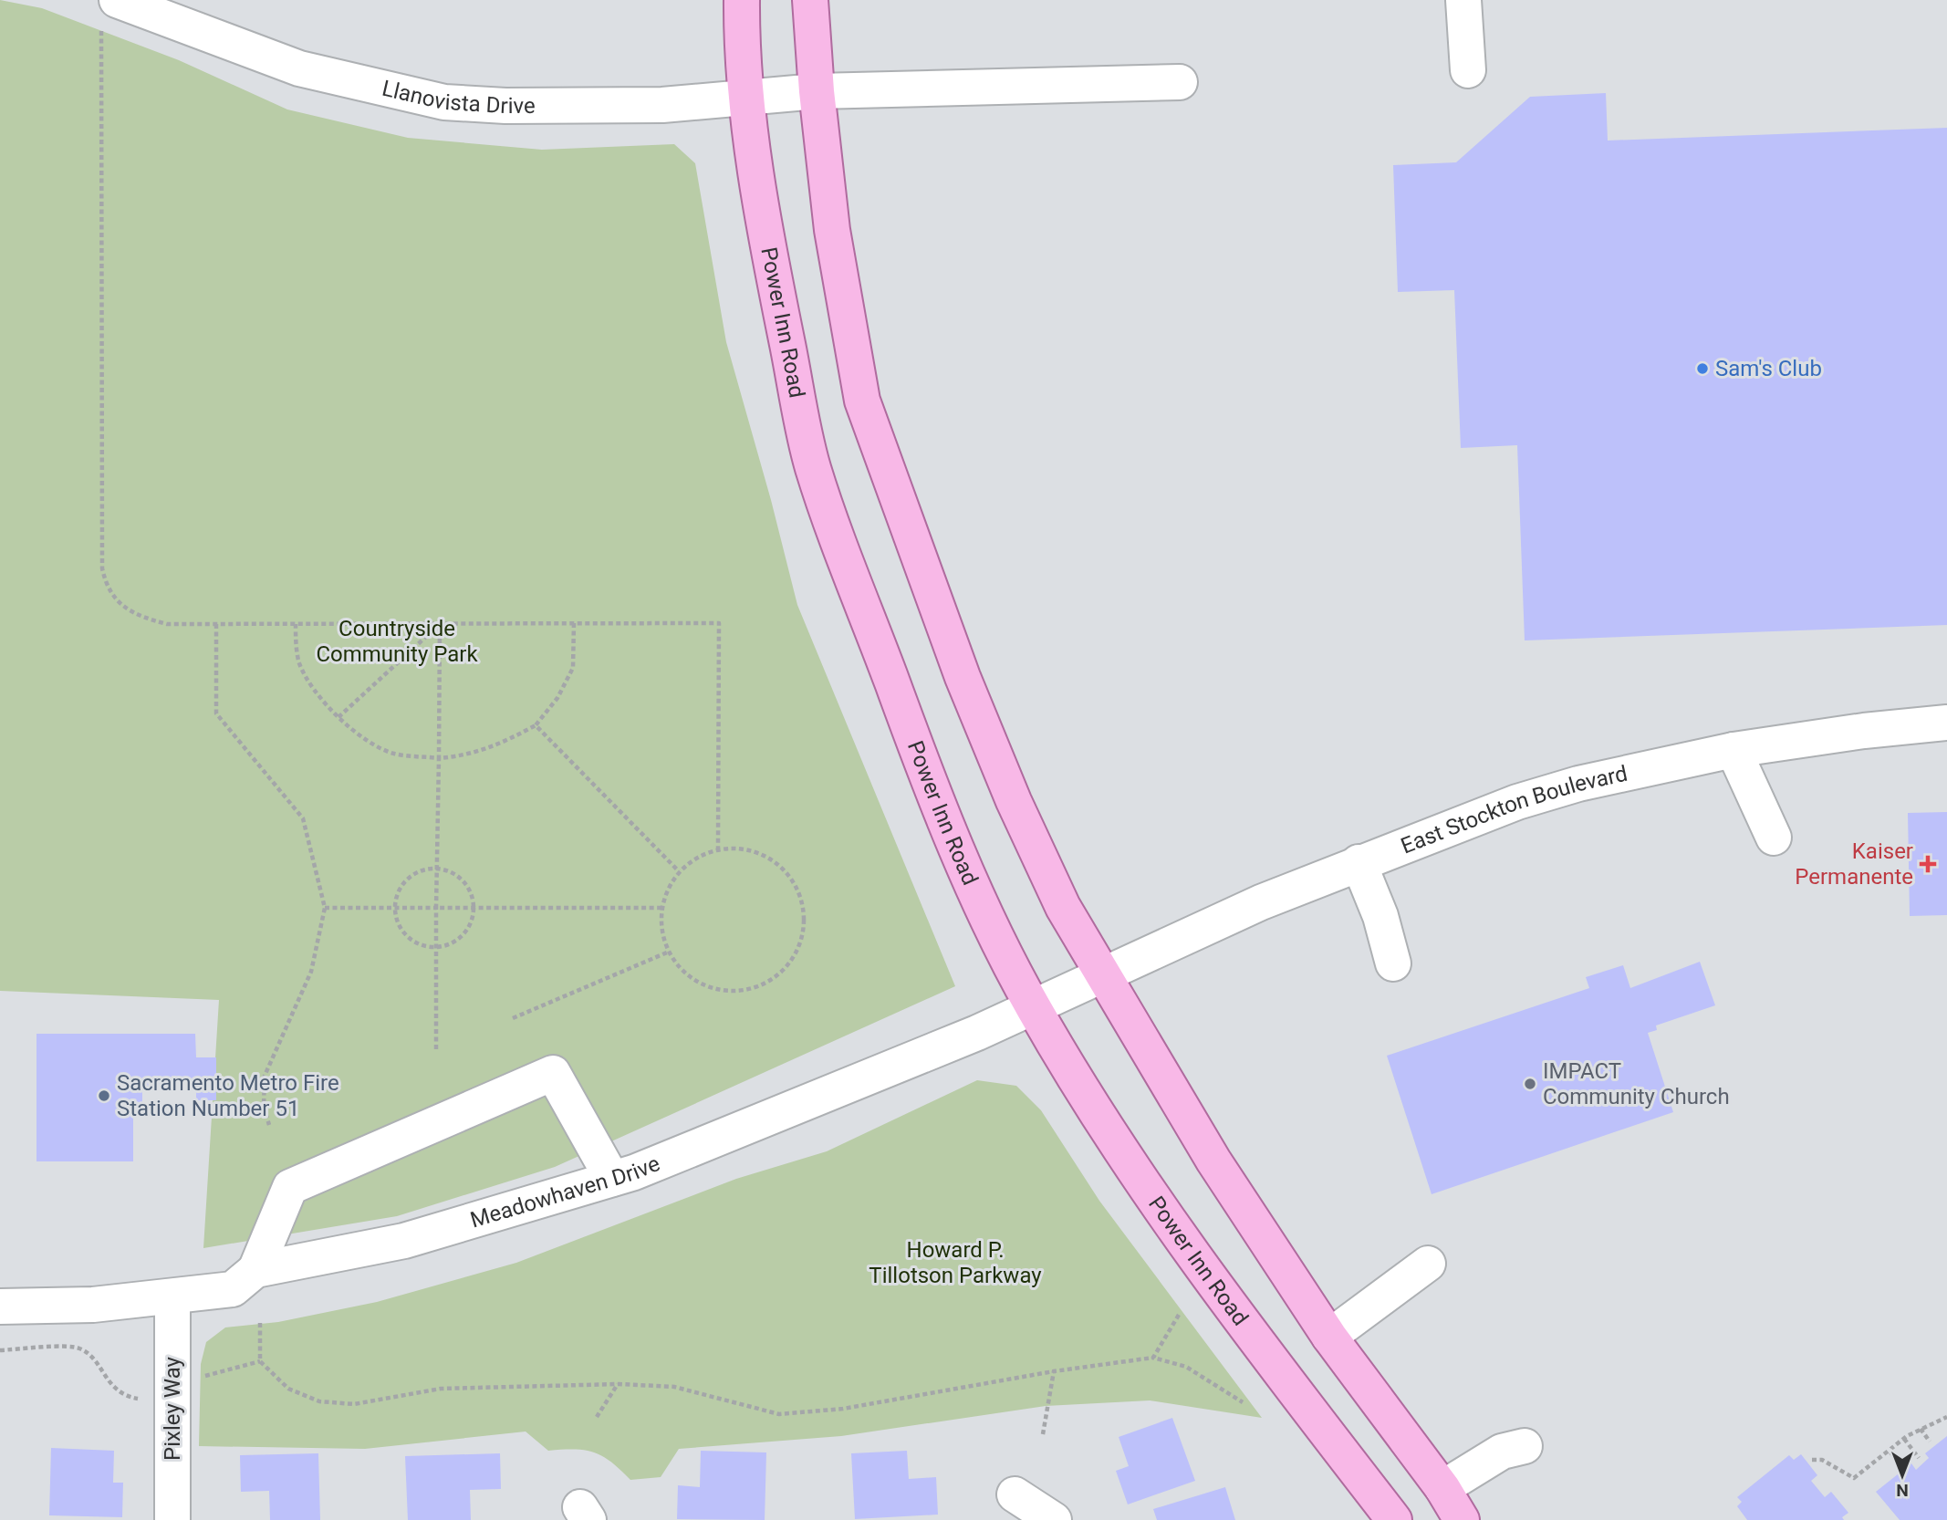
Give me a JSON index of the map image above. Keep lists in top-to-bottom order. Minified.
{"streets":{"main road":["Power Inn Road"],"street":["Llanovista Drive","East Stockton Boulevard","Meadowhaven Drive","Pixley Way"]},"crossings":[["Llanovista Drive","Power Inn Road"],["Power Inn Road","Meadowhaven Drive"],["East Stockton Boulevard","Meadowhaven Drive"],["Meadowhaven Drive","Pixley Way"]],"parks":["Countryside Community Park","Howard P. Tillotson Parkway"],"places":{"other":["Sam's Club","IMPACT Community Church","Sacramento Metro Fire Station Number 51"],"health":["Kaiser Permanente"]},"north":"bottom"}
